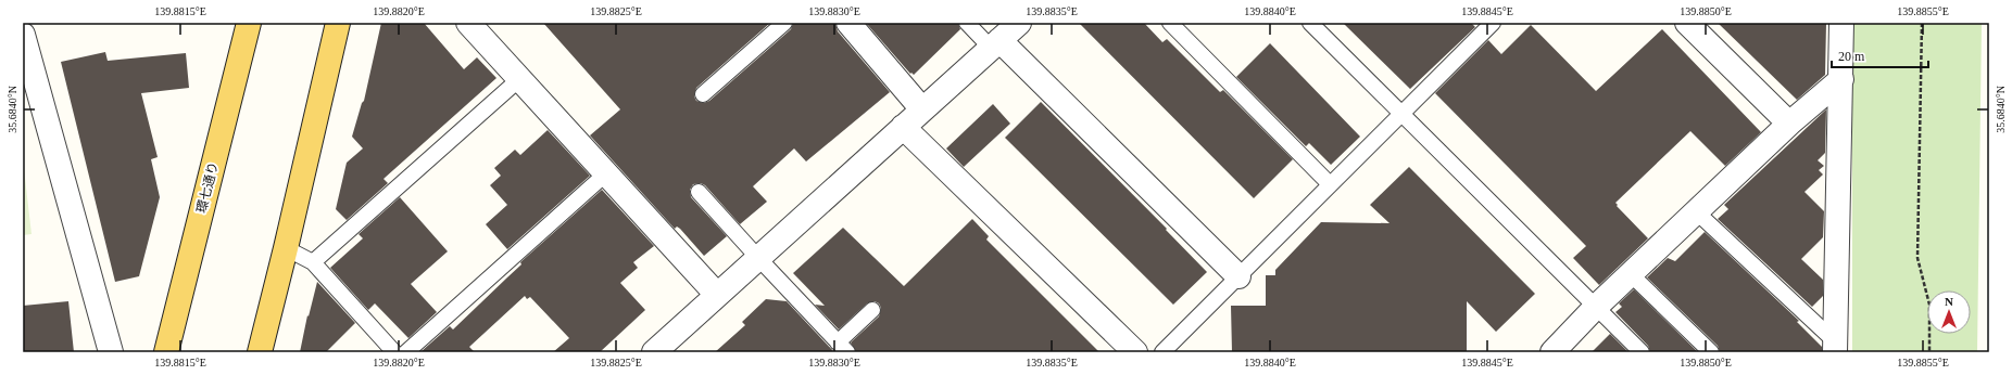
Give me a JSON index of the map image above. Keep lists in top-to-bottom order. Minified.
{"streets":{"main road":["環七通り"]},"scale_bar":"20 m","north":"top","coordinates":["139.8815°E","139.8820°E","139.8825°E","139.8830°E","139.8835°E","139.8840°E","139.8845°E","139.8850°E","139.8855°E","35.6840°N"]}
